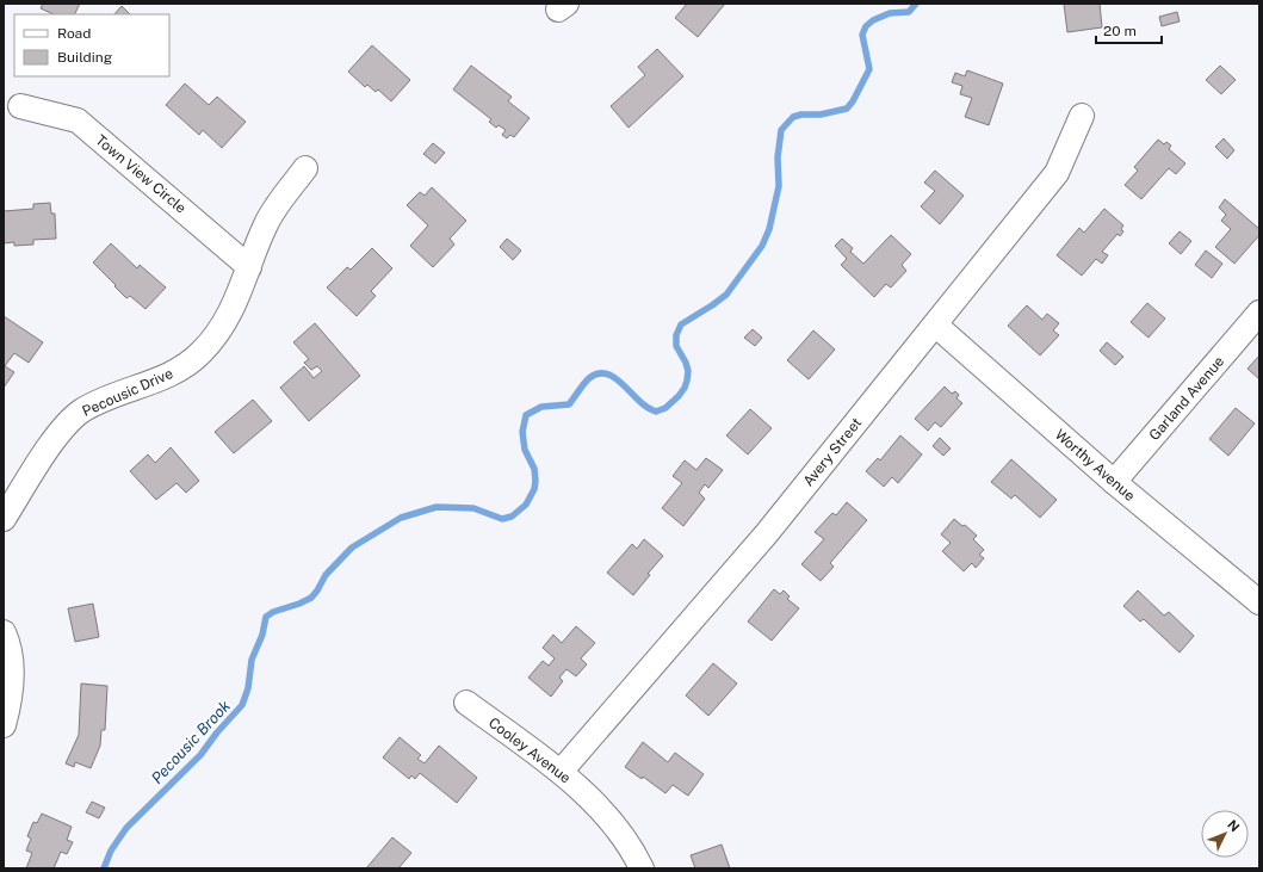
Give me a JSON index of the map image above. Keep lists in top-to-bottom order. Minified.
{"streets":{"street":["Town View Circle","Pecousic Drive","Garland Avenue","Avery Street","Worthy Avenue","Cooley Avenue"]},"crossings":[["Town View Circle","Pecousic Drive"],["Garland Avenue","Worthy Avenue"],["Avery Street","Worthy Avenue"],["Avery Street","Cooley Avenue"]],"water":["Pecousic Brook"],"legend":["Road","Building"],"scale_bar":"20 m","north":"top right"}
